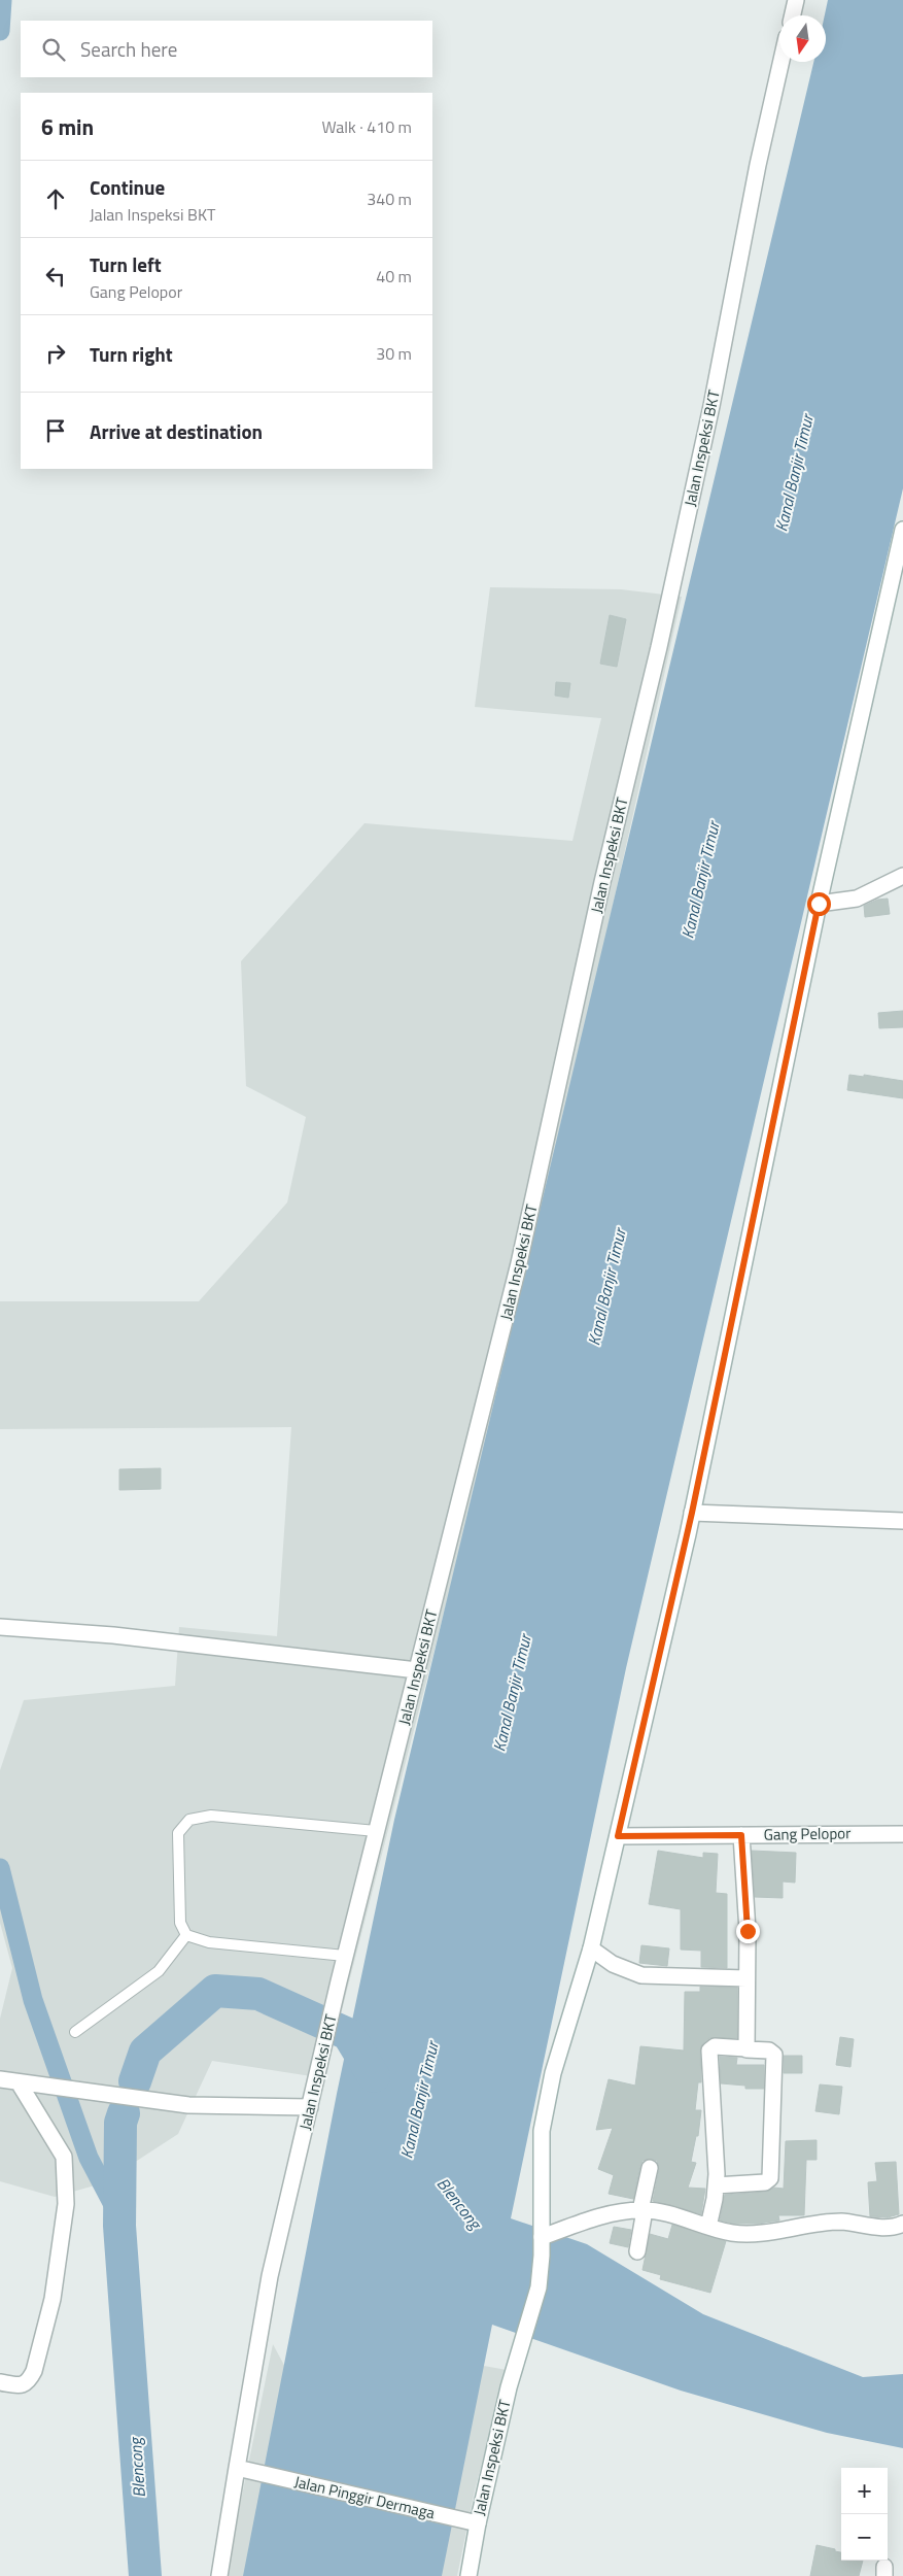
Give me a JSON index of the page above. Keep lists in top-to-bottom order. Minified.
{"streets":{"street":["Jalan Inspeksi BKT","Gang Pelopor","Jalan Pinggir Dermaga"]},"crossings":[["Jalan Inspeksi BKT","Gang Pelopor"],["Jalan Inspeksi BKT","Jalan Pinggir Dermaga"]],"water":["Kanal Banjir Timur","Blencong"],"north":"bottom","page":{"search":"Search here","heading":["6 min","Walk · 410 m"],"list":[["Continue","Jalan Inspeksi BKT","340 m"],["Turn left","Gang Pelopor","40 m"],["Turn right","30 m"],"Arrive at destination"],"map_buttons":["+","−"]}}
